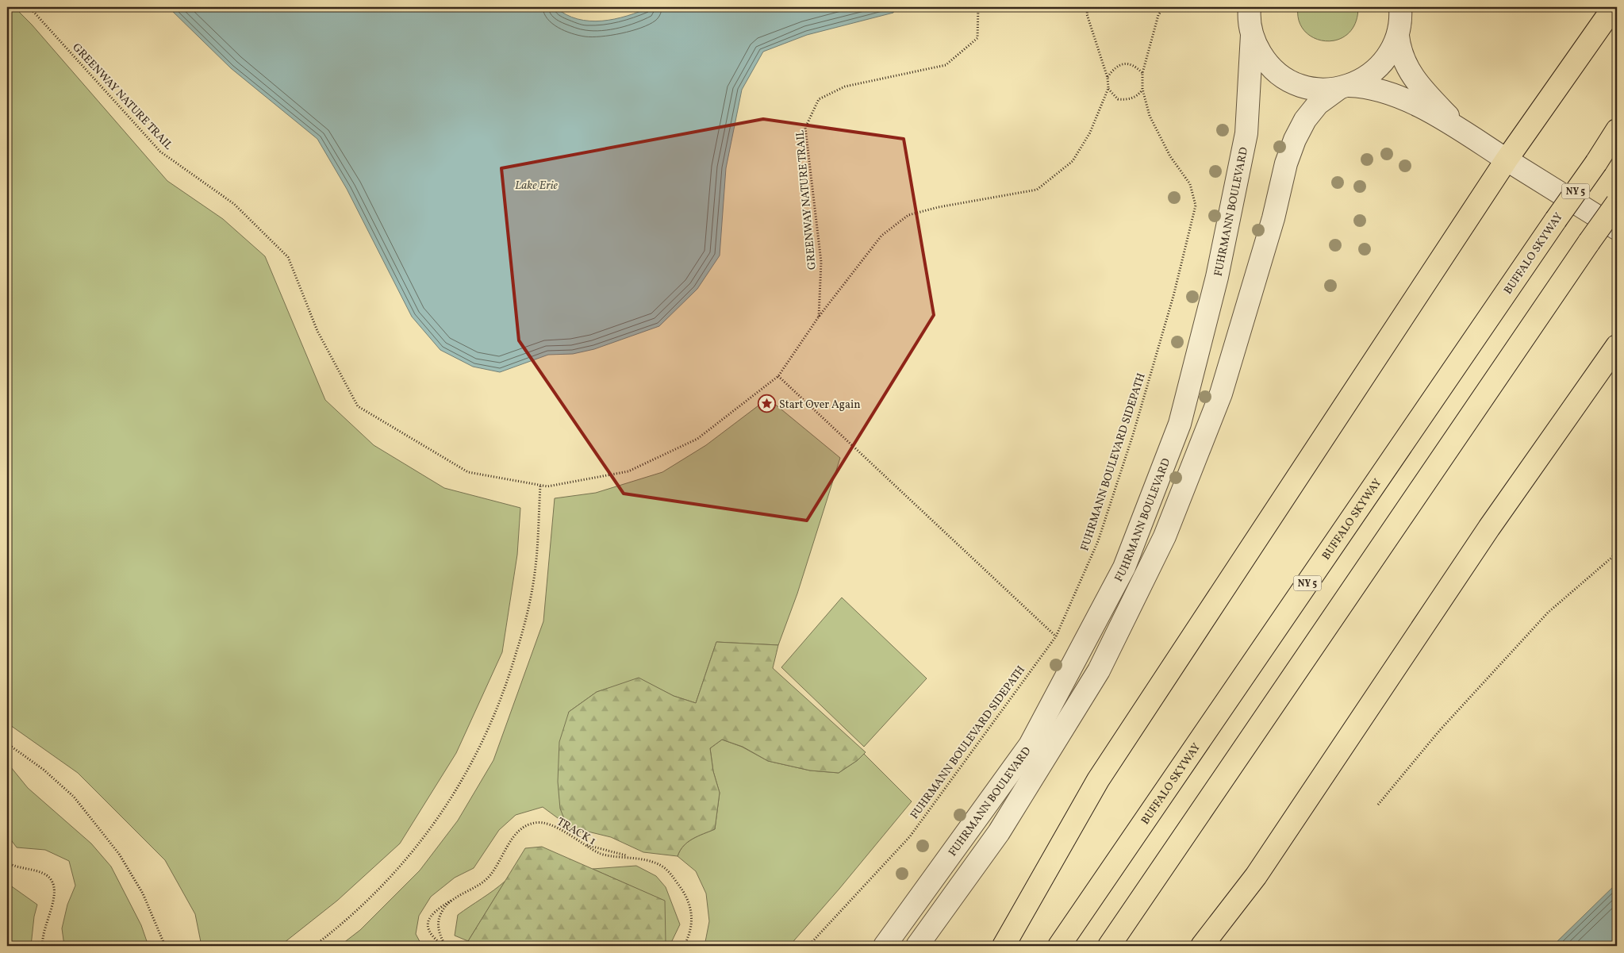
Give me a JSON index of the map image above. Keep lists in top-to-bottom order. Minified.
{"streets":{"highway":["NY 5","BUFFALO SKYWAY"],"street":["FUHRMANN BOULEVARD"],"path":["GREENWAY NATURE TRAIL","FUHRMANN BOULEVARD SIDEPATH","TRACK 1"]},"crossings":[["GREENWAY NATURE TRAIL","FUHRMANN BOULEVARD SIDEPATH"]],"water":["Lake Erie"],"places":{"place":["Start Over Again"]}}
